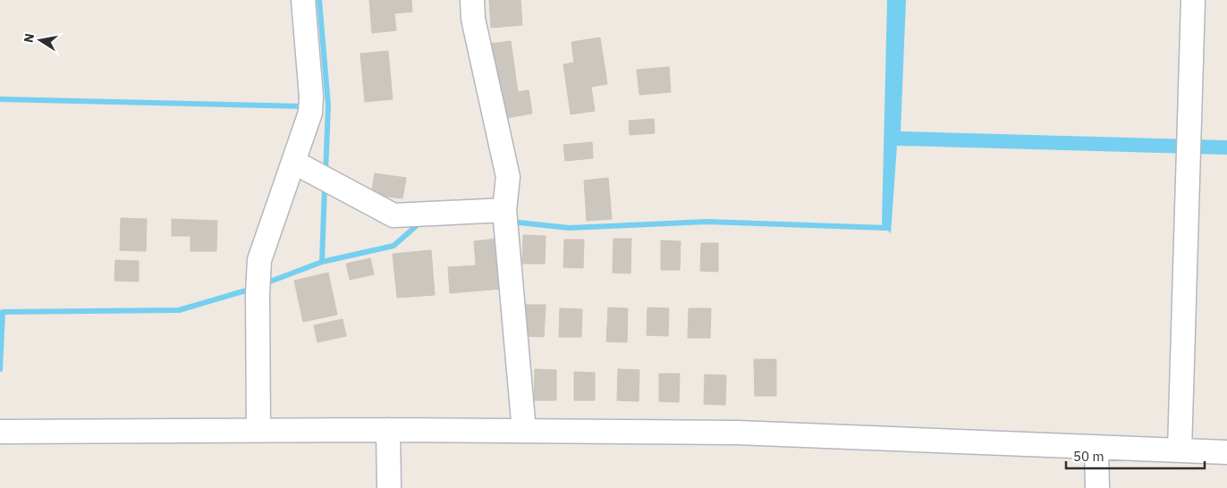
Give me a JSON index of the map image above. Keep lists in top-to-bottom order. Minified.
{"scale_bar":"50 m","north":"left"}
